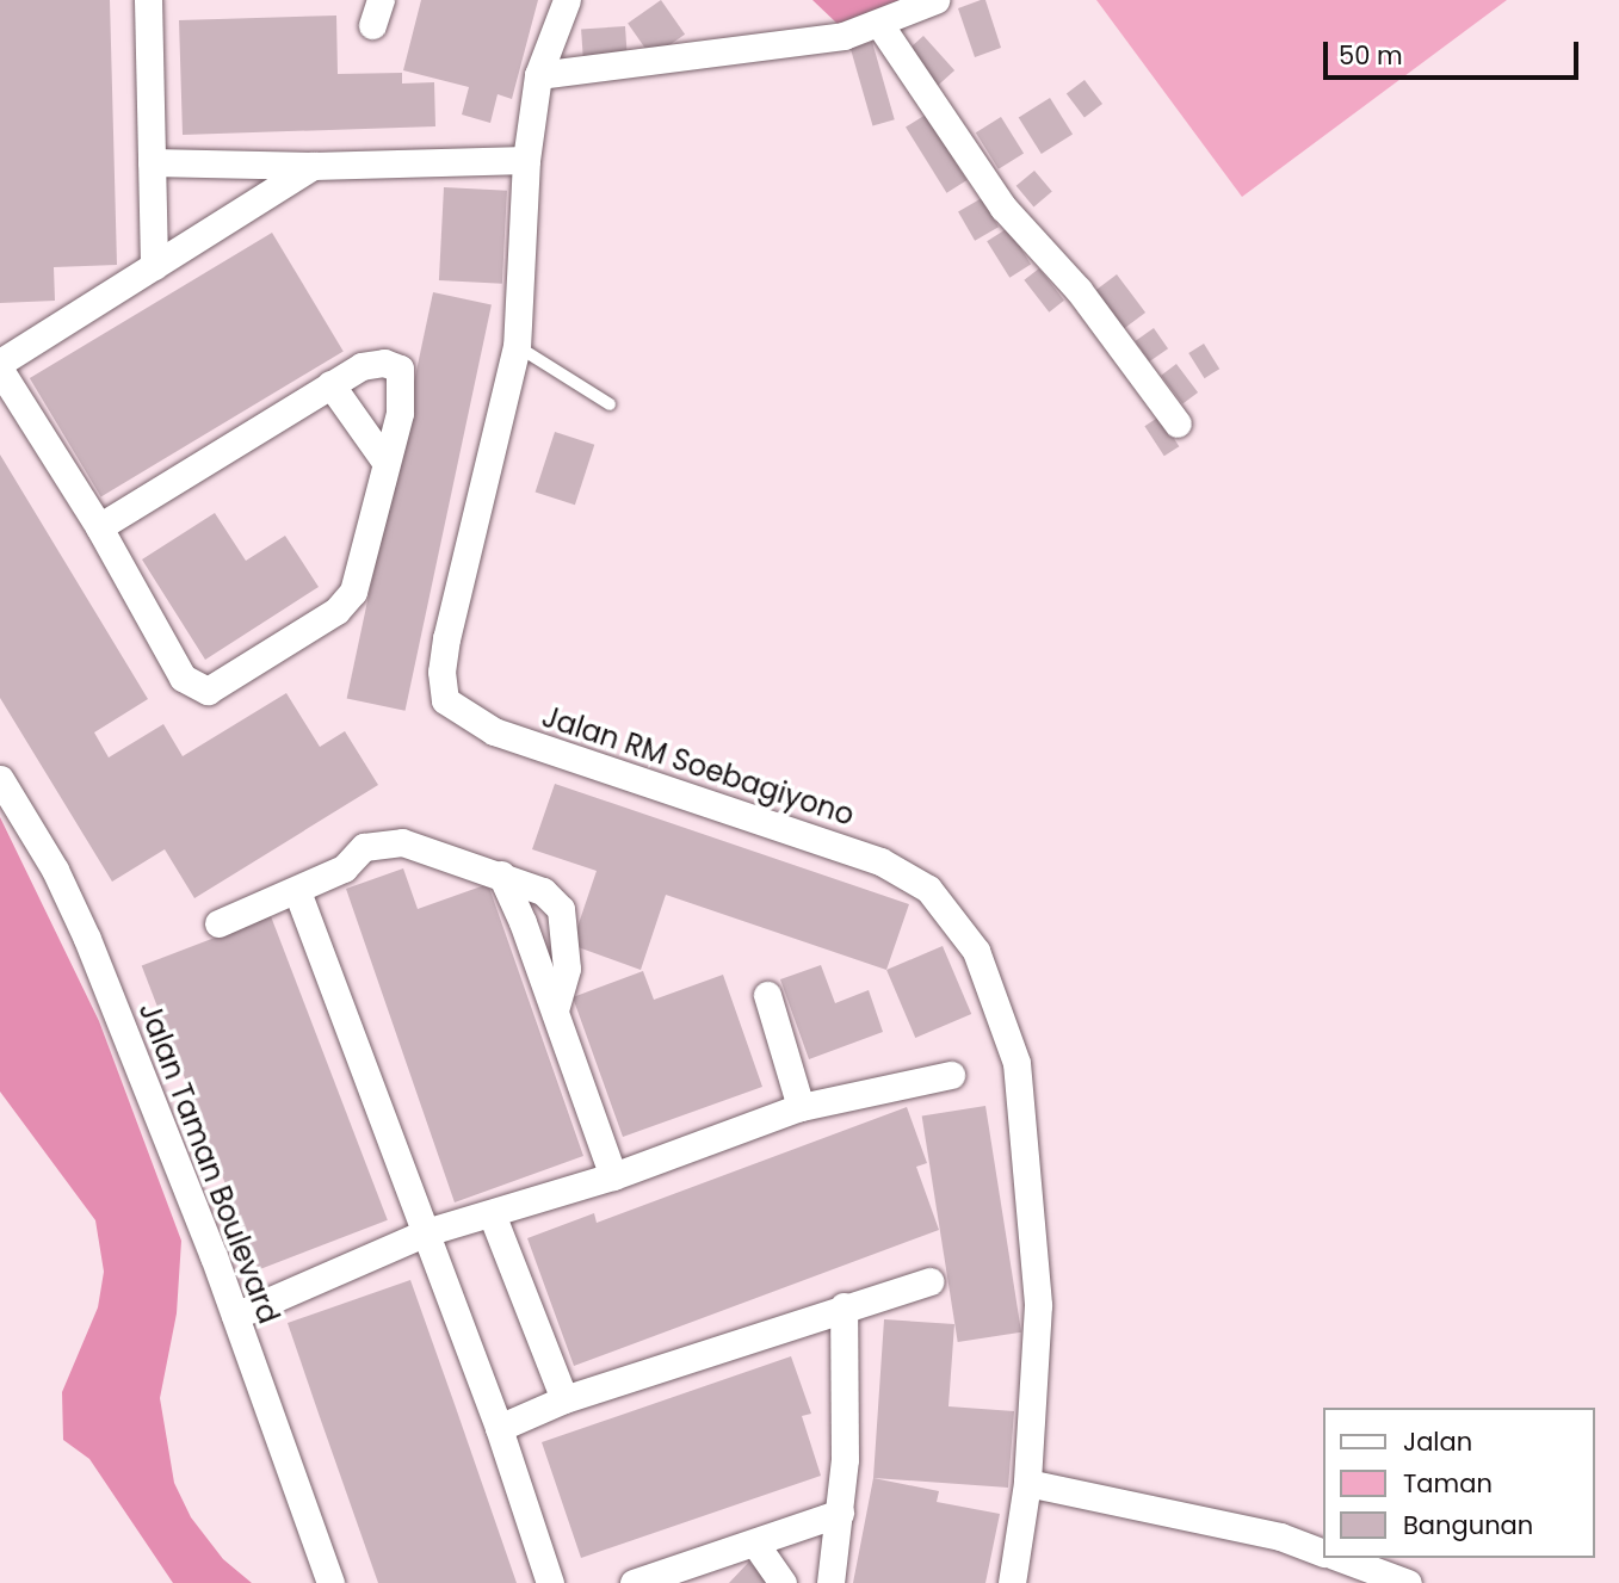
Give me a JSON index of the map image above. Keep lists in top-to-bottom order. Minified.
{"streets":{"street":["Jalan RM Soebagiyono","Jalan Taman Boulevard"]},"legend":["Jalan","Taman","Bangunan"],"scale_bar":"50 m"}
